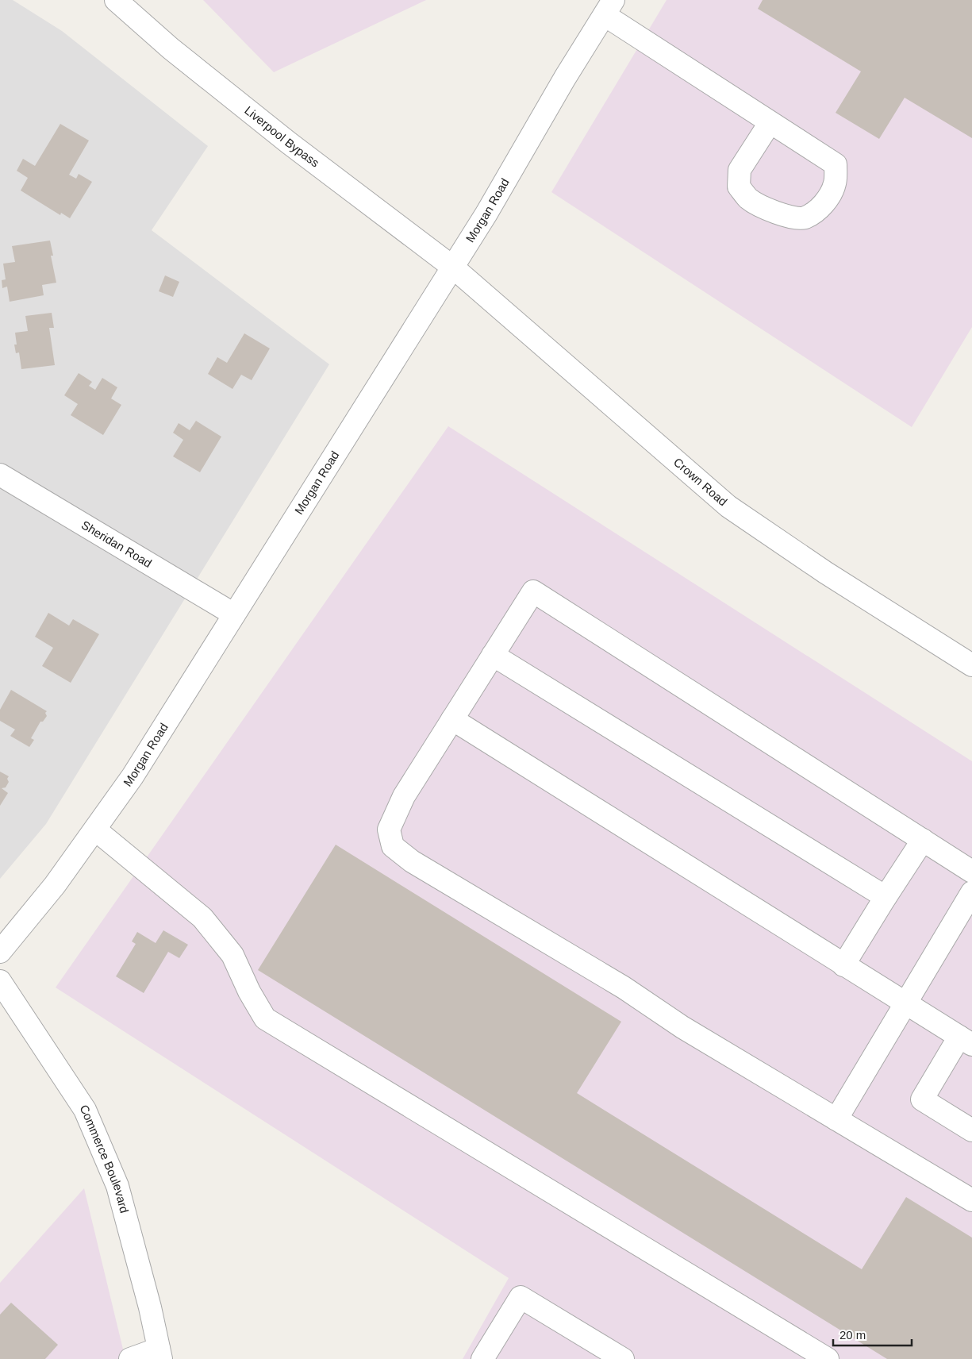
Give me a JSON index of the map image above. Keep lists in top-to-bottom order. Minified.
{"streets":{"street":["Liverpool Bypass","Morgan Road","Crown Road","Sheridan Road","Commerce Boulevard"]},"crossings":[["Liverpool Bypass","Morgan Road"],["Liverpool Bypass","Crown Road"],["Morgan Road","Crown Road"],["Morgan Road","Sheridan Road"]],"scale_bar":"20 m"}
